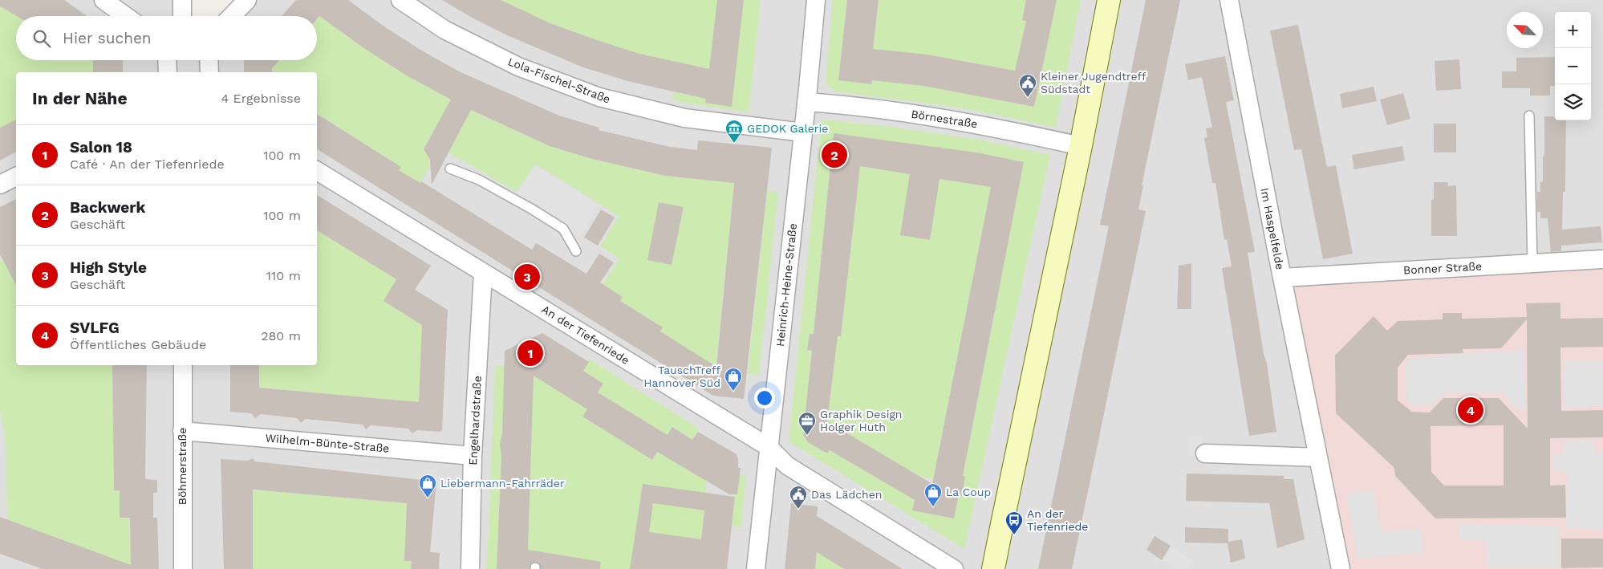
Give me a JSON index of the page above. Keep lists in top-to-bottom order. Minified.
{"streets":{"street":["Lola-Fischel-Straße","Börnestraße","Im Haspelfelde","Bonner Straße","Heinrich-Heine-Straße","An der Tiefenriede","Engelhardstraße","Wilhelm-Bünte-Straße","Böhmerstraße"]},"crossings":[["Lola-Fischel-Straße","Heinrich-Heine-Straße"],["Börnestraße","Heinrich-Heine-Straße"],["Im Haspelfelde","Bonner Straße"],["Heinrich-Heine-Straße","An der Tiefenriede"],["An der Tiefenriede","Engelhardstraße"],["Engelhardstraße","Wilhelm-Bünte-Straße"],["Wilhelm-Bünte-Straße","Böhmerstraße"]],"places":{"public building":["Kleiner Jugendtreff Südstadt","Das Lädchen"],"museum":["GEDOK Galerie"],"shop":["TauschTreff Hannover Süd","Liebermann-Fahrräder","La Coup"],"office":["Graphik Design Holger Huth"],"bus stop":["An der Tiefenriede"]},"north":"top left","page":{"map_buttons":["+","−"],"search":"Hier suchen","heading":["In der Nähe","4 Ergebnisse"],"list":[{"mark":"1","name":"Salon 18","note":"Café · An der Tiefenriede","value":"100 m"},{"mark":"2","name":"Backwerk","note":"Geschäft","value":"100 m"},{"mark":"3","name":"High Style","note":"Geschäft","value":"110 m"},{"mark":"4","name":"SVLFG","note":"Öffentliches Gebäude","value":"280 m"}],"pins":["2","3","1","4"]}}
